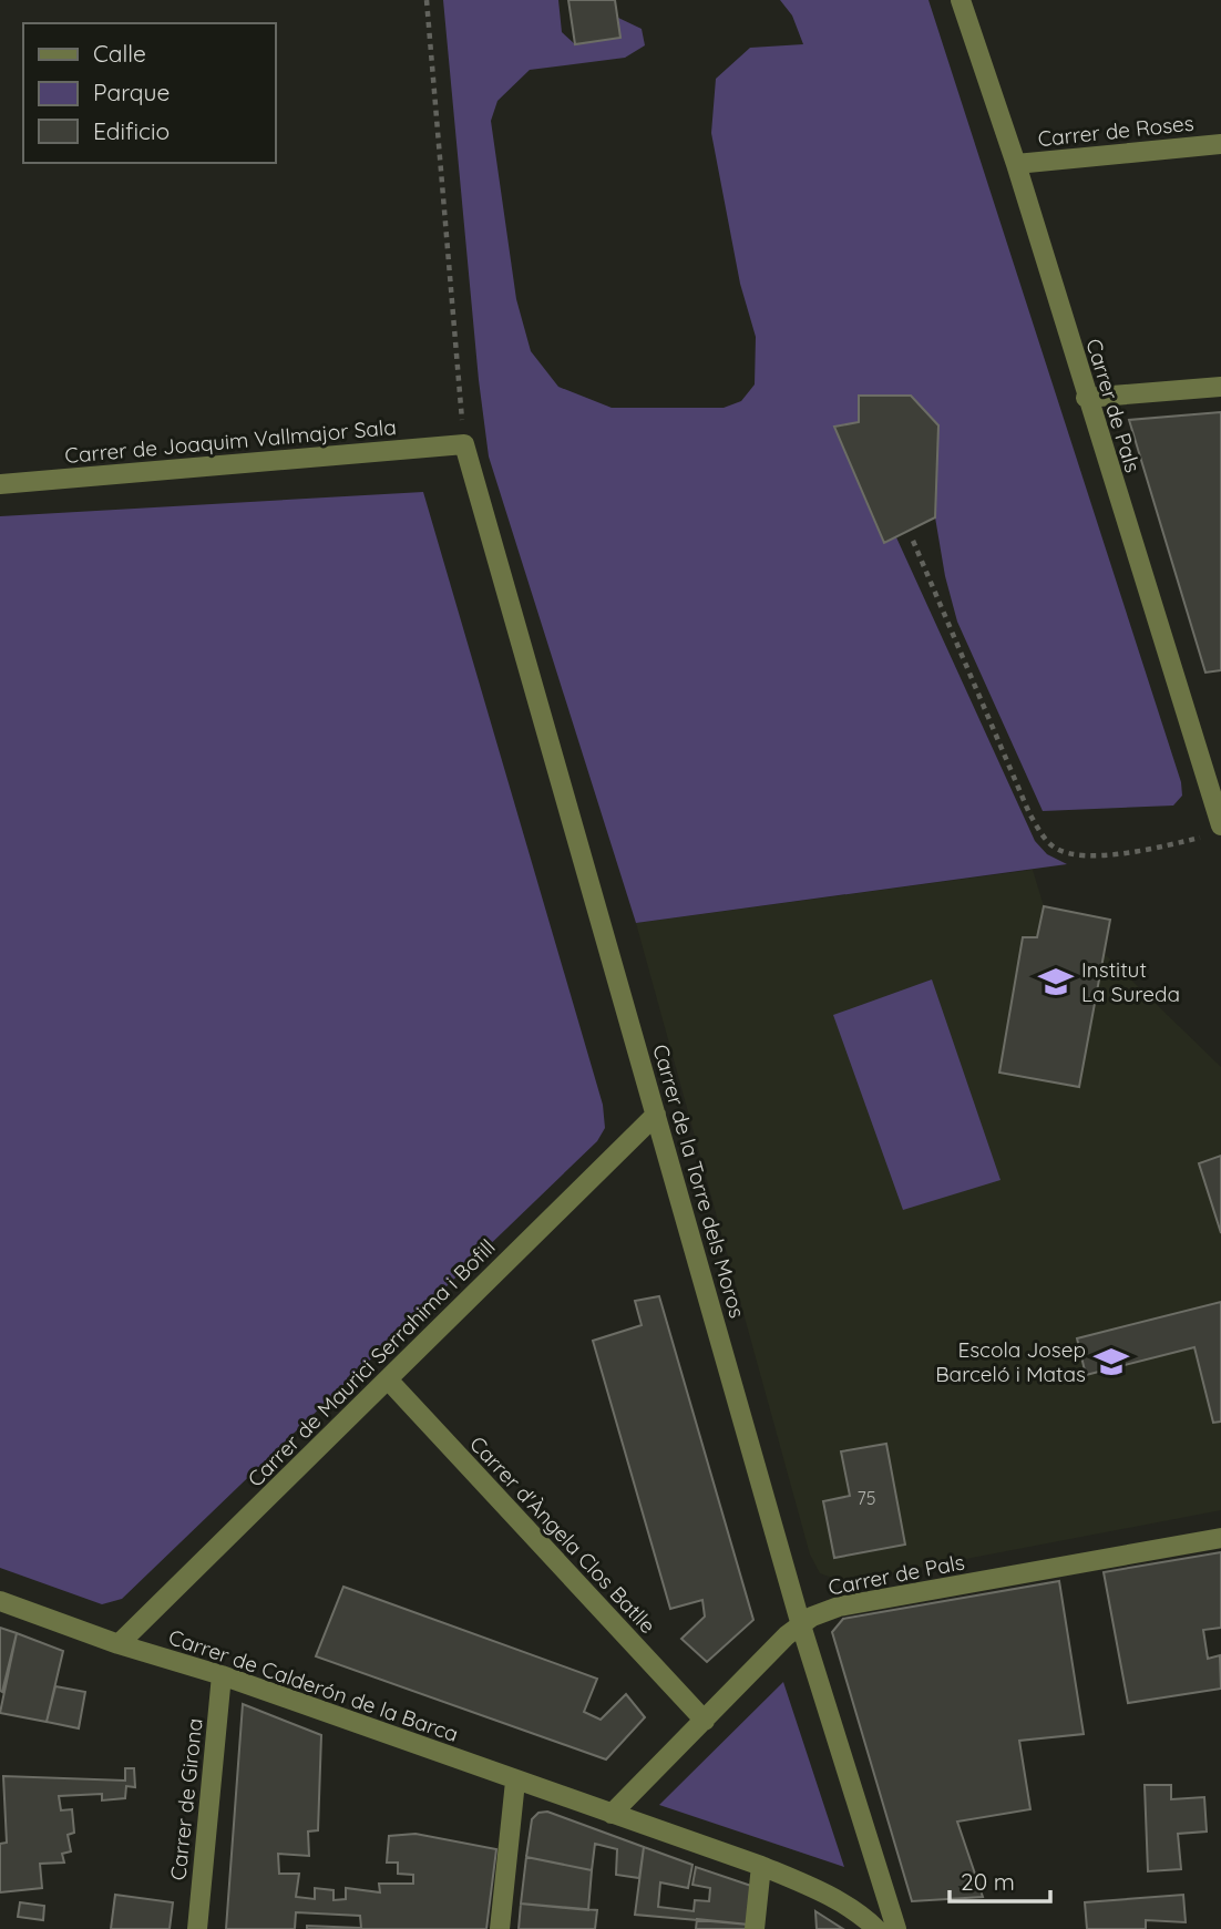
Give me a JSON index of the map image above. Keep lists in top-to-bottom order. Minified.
{"streets":{"street":["Carrer de Roses","Carrer de Pals","Carrer de Joaquim Vallmajor Sala","Carrer de la Torre dels Moros","Carrer de Maurici Serrahima i Bofill","Carrer d'Àngela Clos Batlle","Carrer de Calderón de la Barca","Carrer de Girona"]},"crossings":[["Carrer de Roses","Carrer de Pals"],["Carrer de Pals","Carrer de la Torre dels Moros"],["Carrer de Pals","Carrer d'Àngela Clos Batlle"],["Carrer de Pals","Carrer de Calderón de la Barca"],["Carrer de Joaquim Vallmajor Sala","Carrer de la Torre dels Moros"],["Carrer de la Torre dels Moros","Carrer de Maurici Serrahima i Bofill"],["Carrer de Maurici Serrahima i Bofill","Carrer d'Àngela Clos Batlle"],["Carrer de Maurici Serrahima i Bofill","Carrer de Calderón de la Barca"],["Carrer de Calderón de la Barca","Carrer de Girona"]],"places":{"school or university":["Institut La Sureda","Escola Josep Barceló i Matas"]},"house_numbers":["75"],"legend":["Calle","Parque","Edificio"],"scale_bar":"20 m"}
